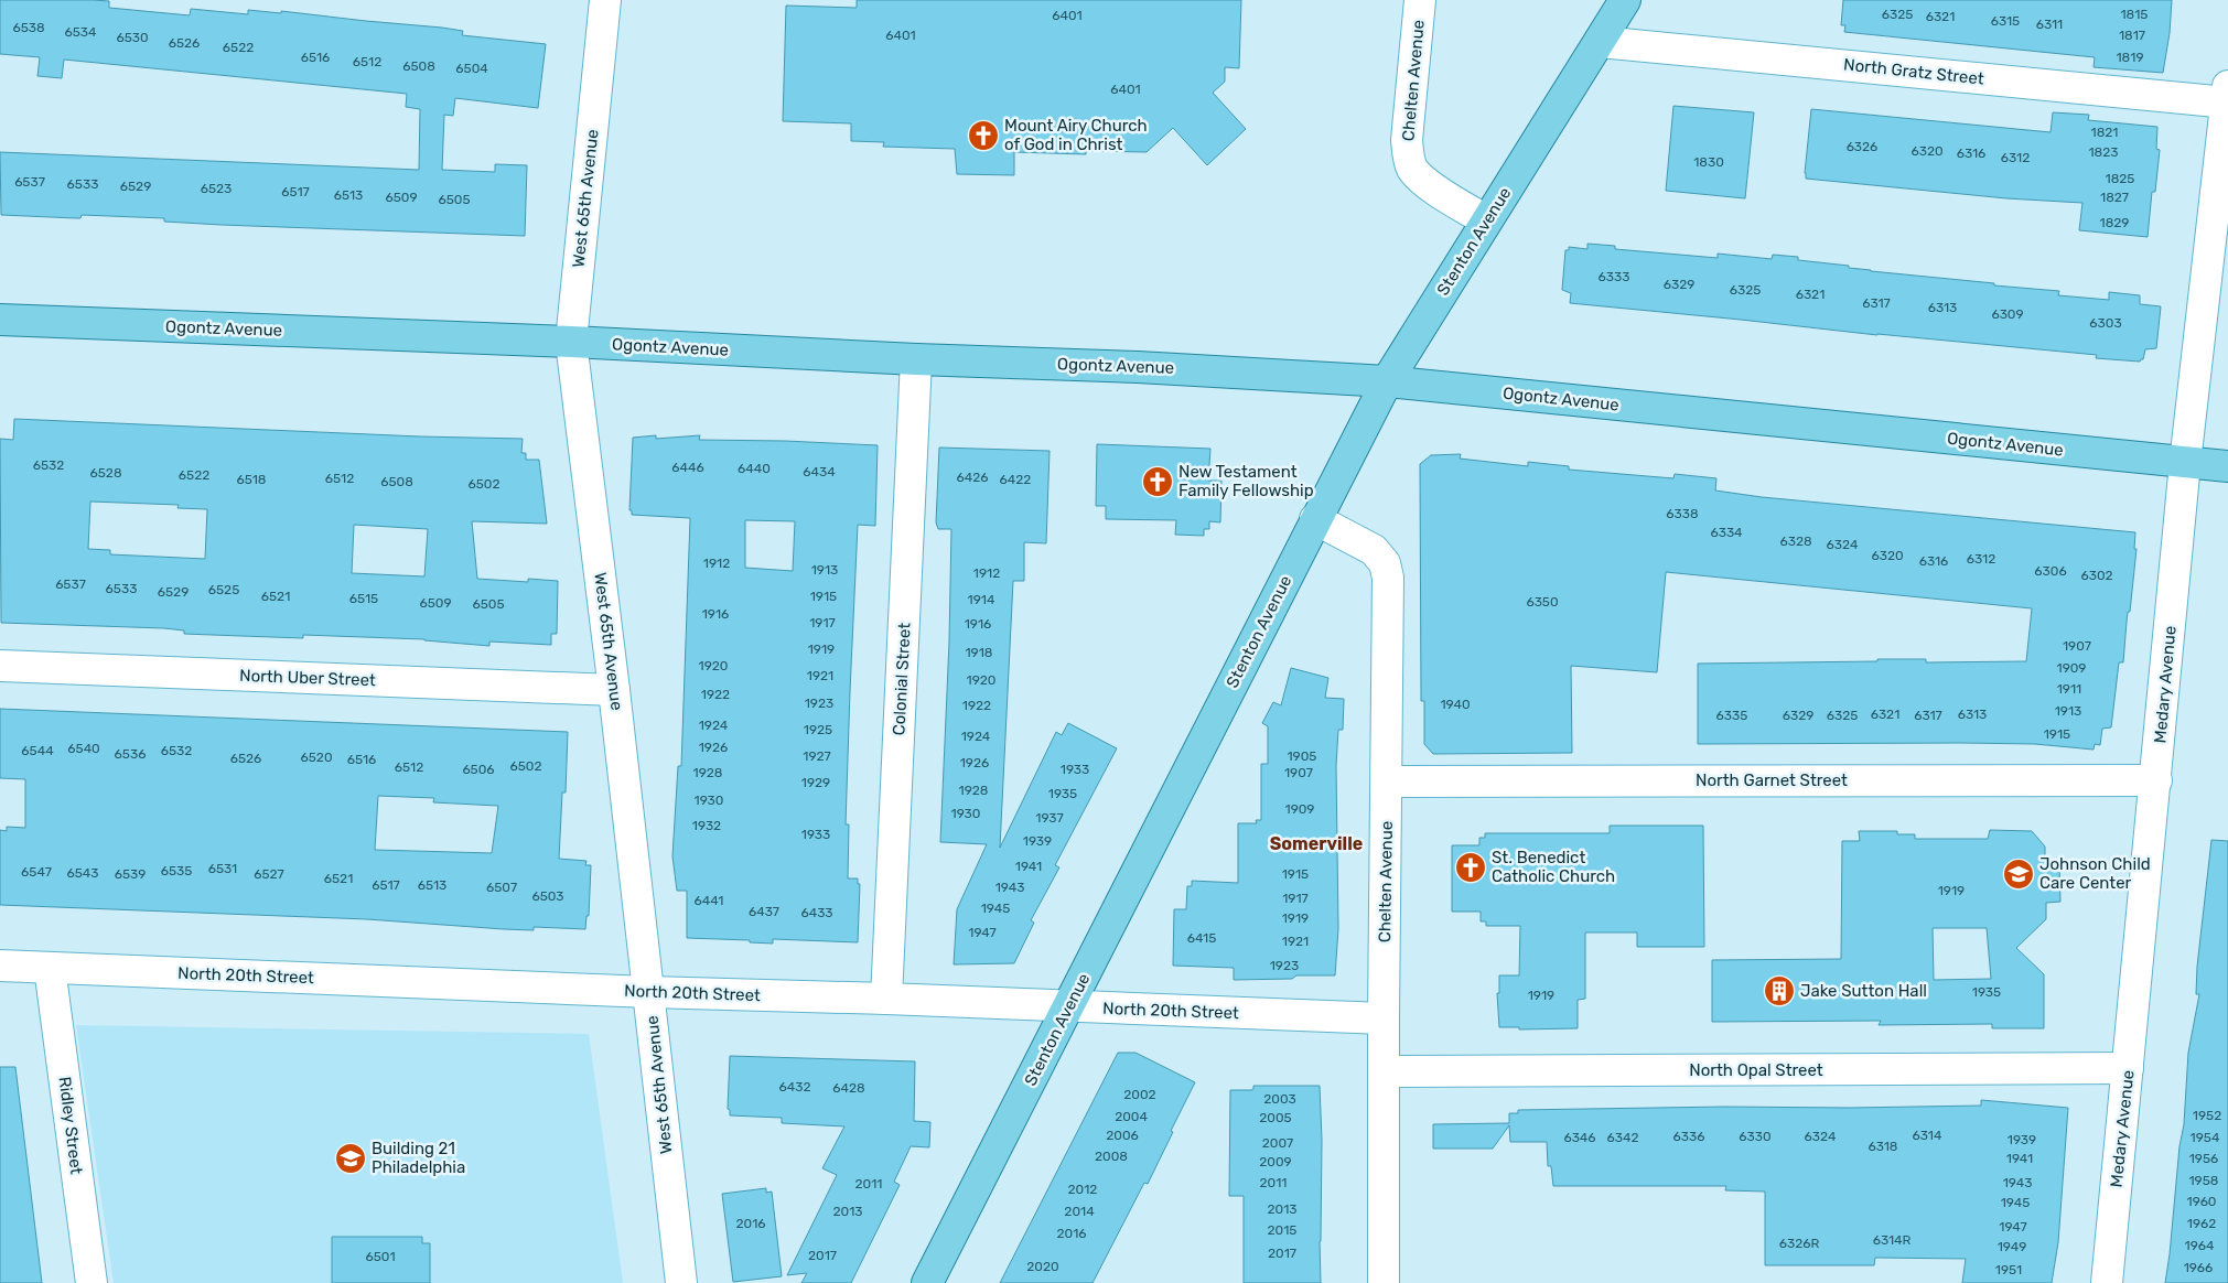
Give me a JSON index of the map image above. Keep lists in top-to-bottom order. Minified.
{"streets":{"main road":["Stenton Avenue","Ogontz Avenue"],"street":["North Gratz Street","Chelten Avenue","West 65th Avenue","North Uber Street","Colonial Street","Medary Avenue","North Garnet Street","North 20th Street","North Opal Street","Ridley Street"]},"crossings":[["North Gratz Street","Stenton Avenue"],["North Gratz Street","Medary Avenue"],["Chelten Avenue","Stenton Avenue"],["Chelten Avenue","North Garnet Street"],["Chelten Avenue","North 20th Street"],["Chelten Avenue","North Opal Street"],["West 65th Avenue","Ogontz Avenue"],["West 65th Avenue","North Uber Street"],["West 65th Avenue","North 20th Street"],["Stenton Avenue","Ogontz Avenue"],["Stenton Avenue","North 20th Street"],["Ogontz Avenue","Colonial Street"],["Ogontz Avenue","Medary Avenue"],["Colonial Street","North 20th Street"],["Medary Avenue","North Garnet Street"],["Medary Avenue","North Opal Street"],["North 20th Street","Ridley Street"]],"districts":["Somerville"],"places":{"church":["Mount Airy Church of God in Christ","New Testament Family Fellowship","St. Benedict Catholic Church"],"school or university":["Johnson Child Care Center","Building 21 Philadelphia"],"building":["Jake Sutton Hall"]},"house_numbers":["6325","1815","6401","6321","6315","6311","6538","6534","6401","1817","6530","6526","6522","6516","1819","6512","6508","6504","6401","1821","6326","6320","1823","6316","6312","1830","1825","6537","6533","6529","6523","6517","6513","6509","1827","6505","1829","6333","6329","6325","6321","6317","6313","6309","6303","6532","6446","6440","6434","6528","6522","6426","6512","6518","6422","6508","6502","6338","6334","6328","6324","6320","6312","6316","1912","1913","6306","1912","6302","6537","6533","6525","6529","6521","1915","6515","1914","6350","6509","6505","1916","1917","1916","1907","1919","1918","1920","1909","1921","1920","1911","1922","1923","1940","1922","1913","6321","6313","6335","6329","6325","6317","1924","1925","1915","1924","1926","6540","6544","6532","6536","1927","1905","6520","6526","6516","1926","6502","6512","6506","1933","1928","1907","1929","1928","1935","1930","1909","1930","1937","1932","1933","1939","1941","6531","6535","6547","6543","6539","6527","1915","6521","6517","6513","6507","1943","1919","6503","1917","6441","1945","6437","6433","1919","1947","6415","1921","1923","1935","1919","6432","6428","2002","2003","1952","2004","2005","2006","6314","6336","6330","6324","6346","6342","1954","1939","2007","6318","2008","1941","1956","2009","1958","2011","1943","2011","2012","1960","1945","2013","2013","2014","2016","1962","1947","2015","2016","6314R","6326R","1964","1949","2017","2017","6501","2020","1966","1951"]}
